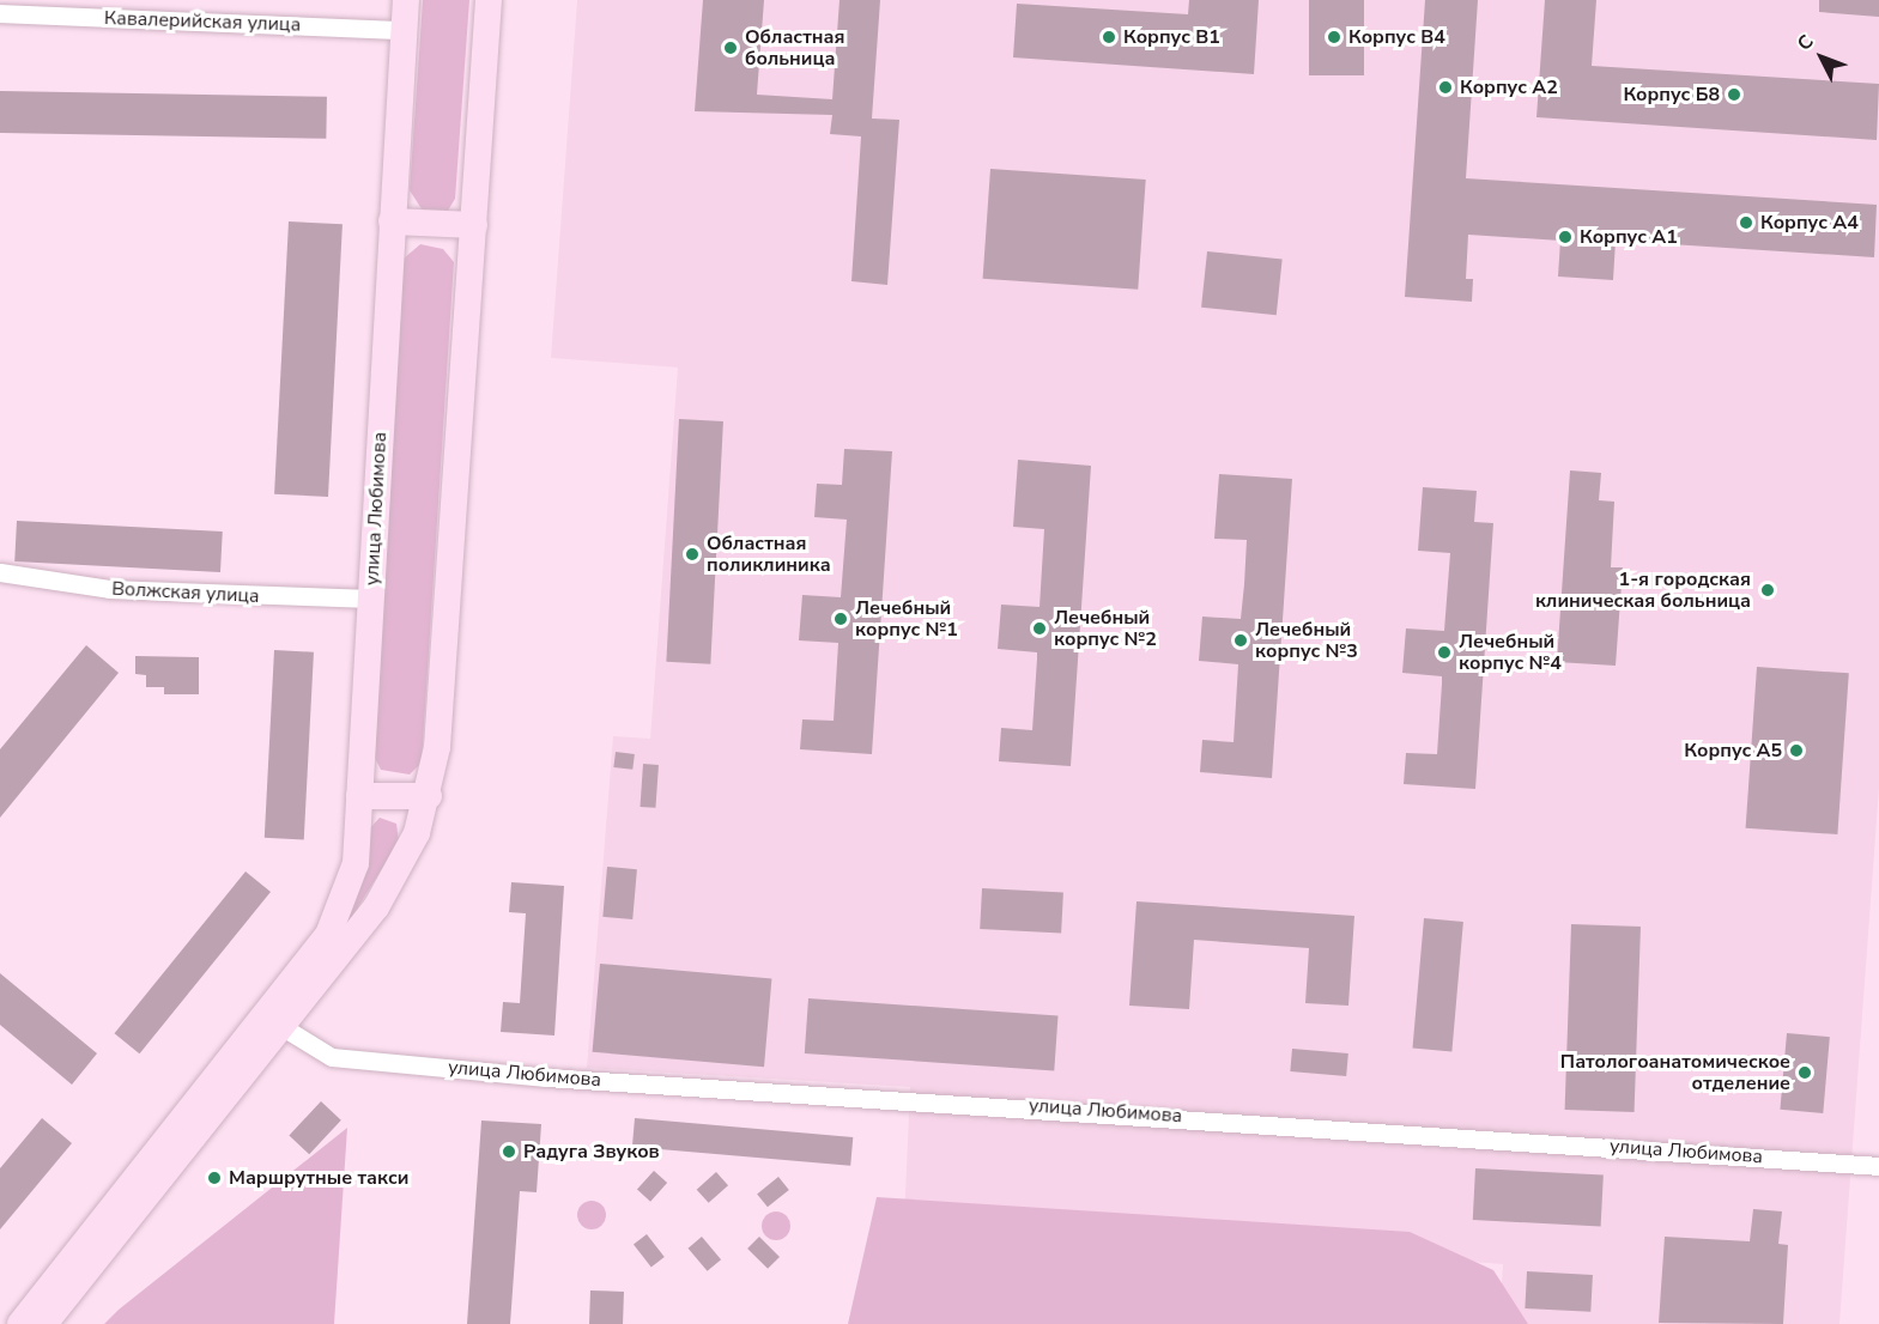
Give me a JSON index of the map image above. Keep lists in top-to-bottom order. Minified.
{"streets":{"main road":["улица Любимова"],"street":["Кавалерийская улица","Волжская улица"]},"crossings":[["Кавалерийская улица","улица Любимова"],["улица Любимова","Волжская улица"]],"places":["Корпус В1","Корпус В4","Областная больница","Корпус А2","Корпус Б8","Корпус А4","Корпус А1","Областная поликлиника","1-я городская клиническая больница","Лечебный корпус №1","Лечебный корпус №2","Лечебный корпус №3","Лечебный корпус №4","Корпус А5","Патологоанатомическое отделение","Радуга Звуков","Маршрутные такси"],"north":"top left"}
